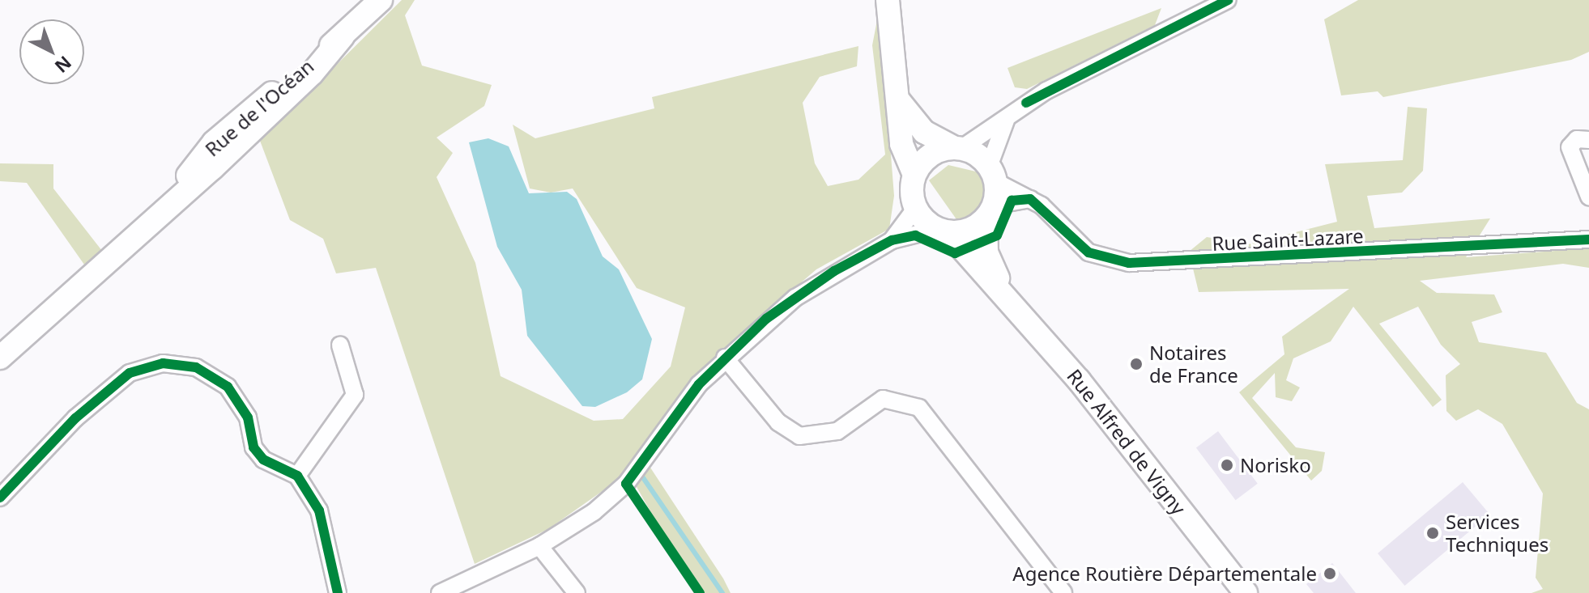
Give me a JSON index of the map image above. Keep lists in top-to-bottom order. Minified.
{"streets":{"main road":["Rue de l'Océan","Rue Alfred de Vigny"],"street":["Rue Saint-Lazare"]},"crossings":[["Rue Saint-Lazare","Rue Alfred de Vigny"]],"places":["Notaires de France","Norisko","Services Techniques","Agence Routière Départementale"],"north":"bottom right"}
